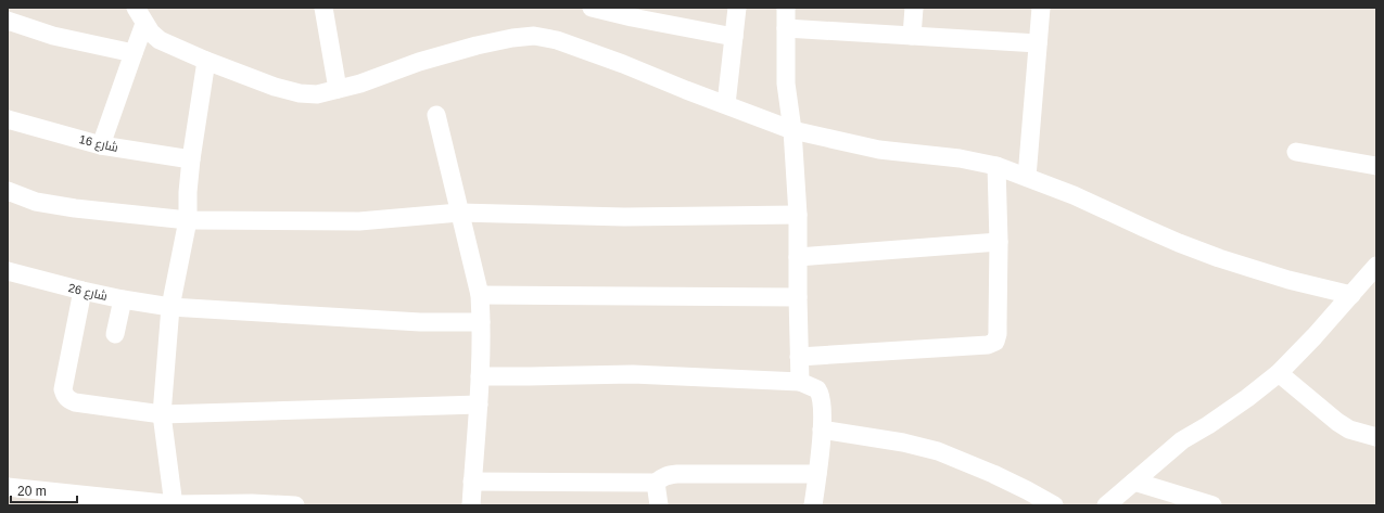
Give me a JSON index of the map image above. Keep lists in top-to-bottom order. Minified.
{"streets":{"street":["شارع 16","شارع 26"]},"scale_bar":"20 m"}
